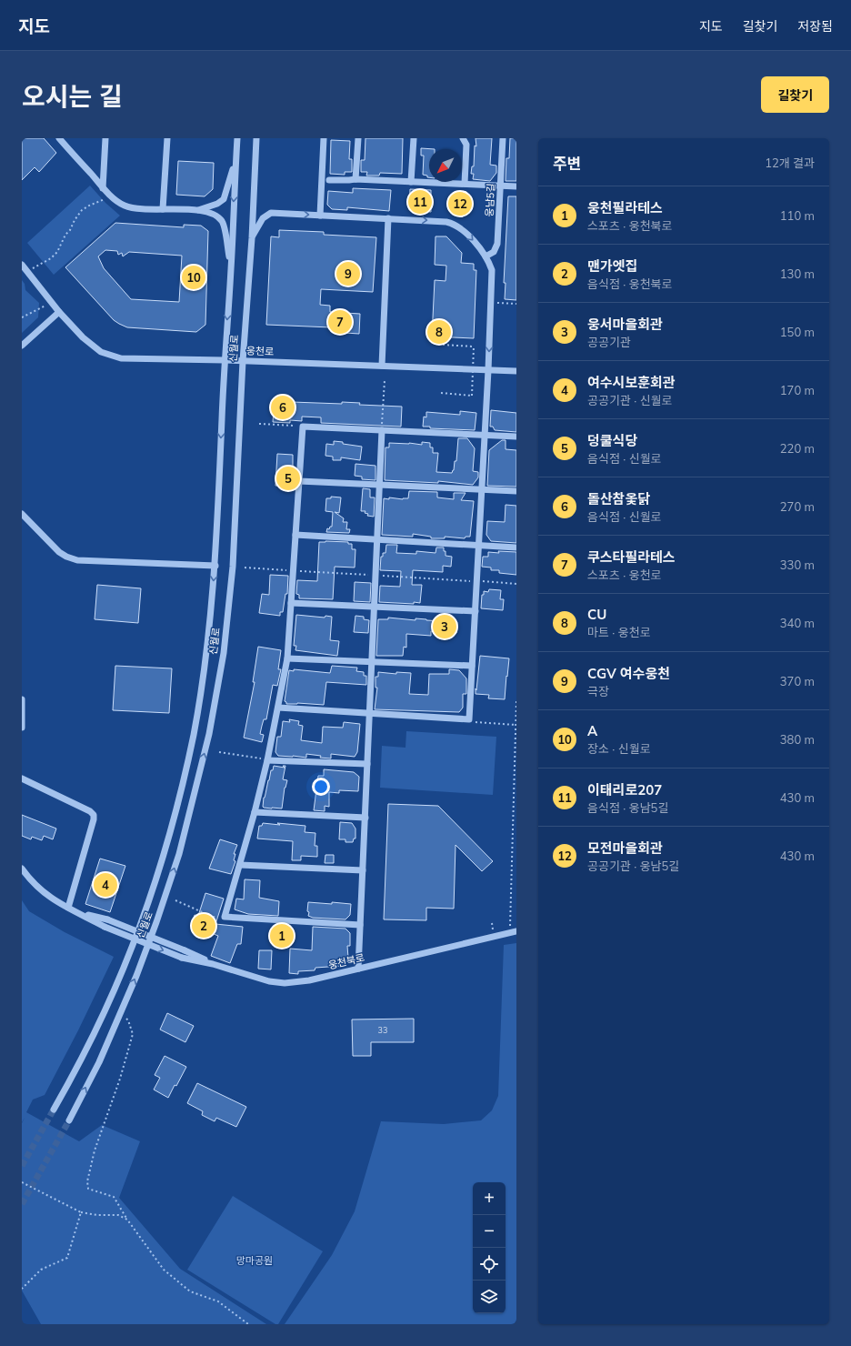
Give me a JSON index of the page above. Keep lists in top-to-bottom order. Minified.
{"streets":{"street":["웅남5길","신월로","웅천로","웅천북로"]},"crossings":[["신월로","웅천로"]],"parks":["망마공원"],"house_numbers":["33"],"north":"bottom left","page":{"header":"지도","nav":["지도","길찾기","저장됨"],"title":"오시는 길","buttons":"길찾기","heading":["주변","12개 결과"],"list":[{"mark":"1","name":"웅천필라테스","note":"스포츠 · 웅천북로","value":"110 m"},{"mark":"2","name":"맨가엣집","note":"음식점 · 웅천북로","value":"130 m"},{"mark":"3","name":"웅서마을회관","note":"공공기관","value":"150 m"},{"mark":"4","name":"여수시보훈회관","note":"공공기관 · 신월로","value":"170 m"},{"mark":"5","name":"덩쿨식당","note":"음식점 · 신월로","value":"220 m"},{"mark":"6","name":"돌산참옻닭","note":"음식점 · 신월로","value":"270 m"},{"mark":"7","name":"쿠스타필라테스","note":"스포츠 · 웅천로","value":"330 m"},{"mark":"8","name":"CU","note":"마트 · 웅천로","value":"340 m"},{"mark":"9","name":"CGV 여수웅천","note":"극장","value":"370 m"},{"mark":"10","name":"A","note":"장소 · 신월로","value":"380 m"},{"mark":"11","name":"이태리로207","note":"음식점 · 웅남5길","value":"430 m"},{"mark":"12","name":"모전마을회관","note":"공공기관 · 웅남5길","value":"430 m"}],"pins":["11","12","9","10","7","8","6","5","3","4","2","1"],"map_buttons":["+","−"]}}
